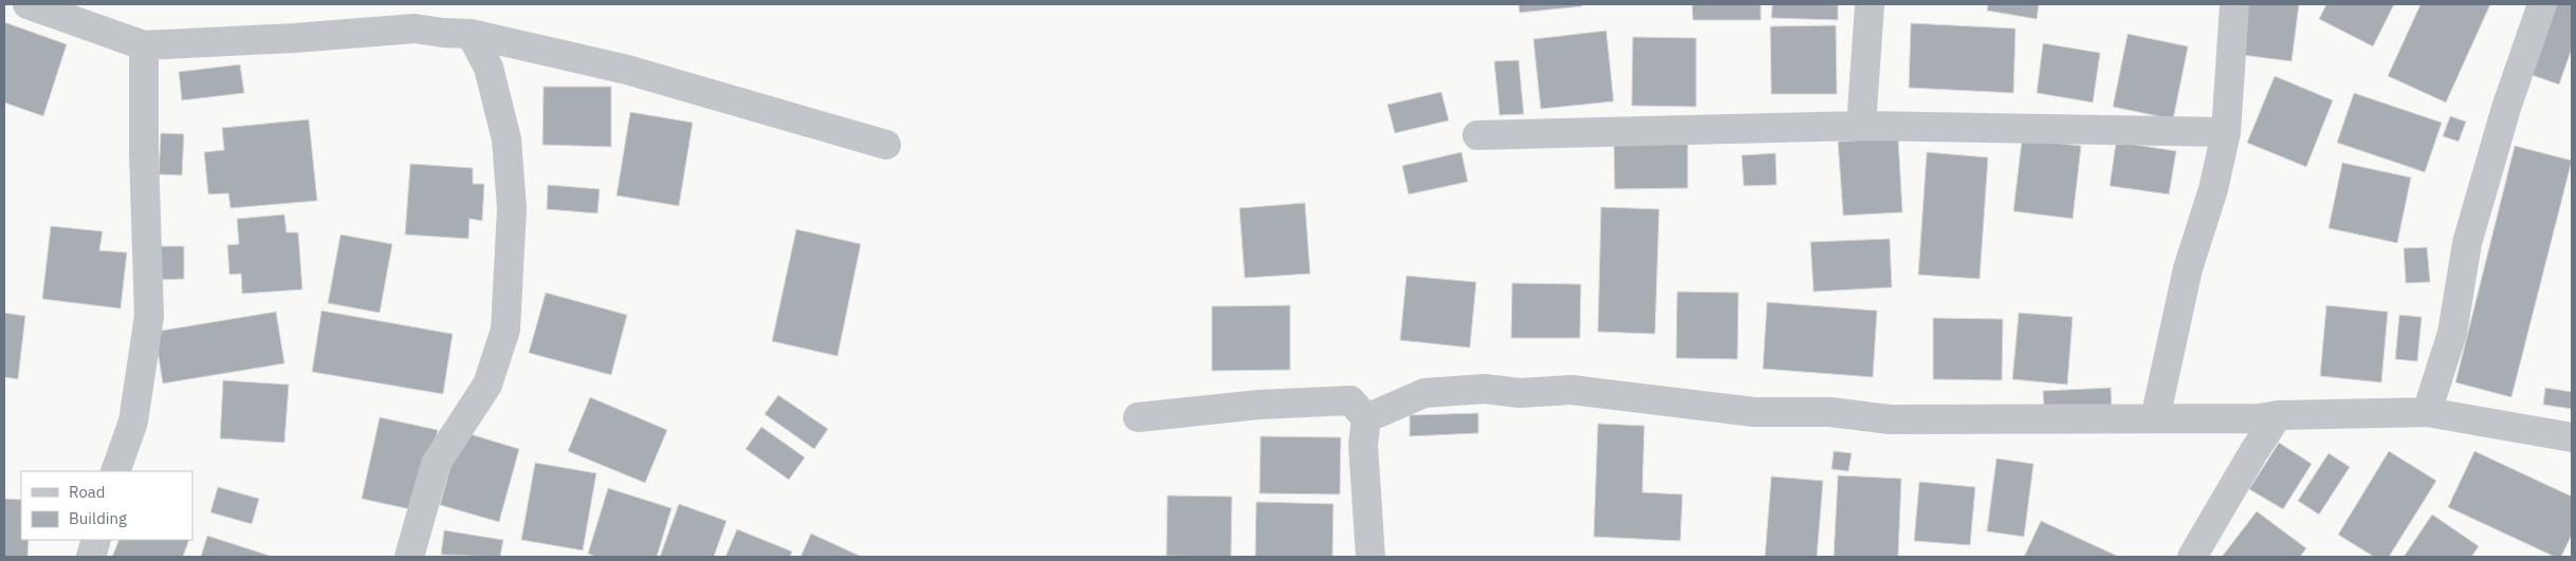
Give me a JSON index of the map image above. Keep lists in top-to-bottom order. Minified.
{"legend":["Road","Building"]}
